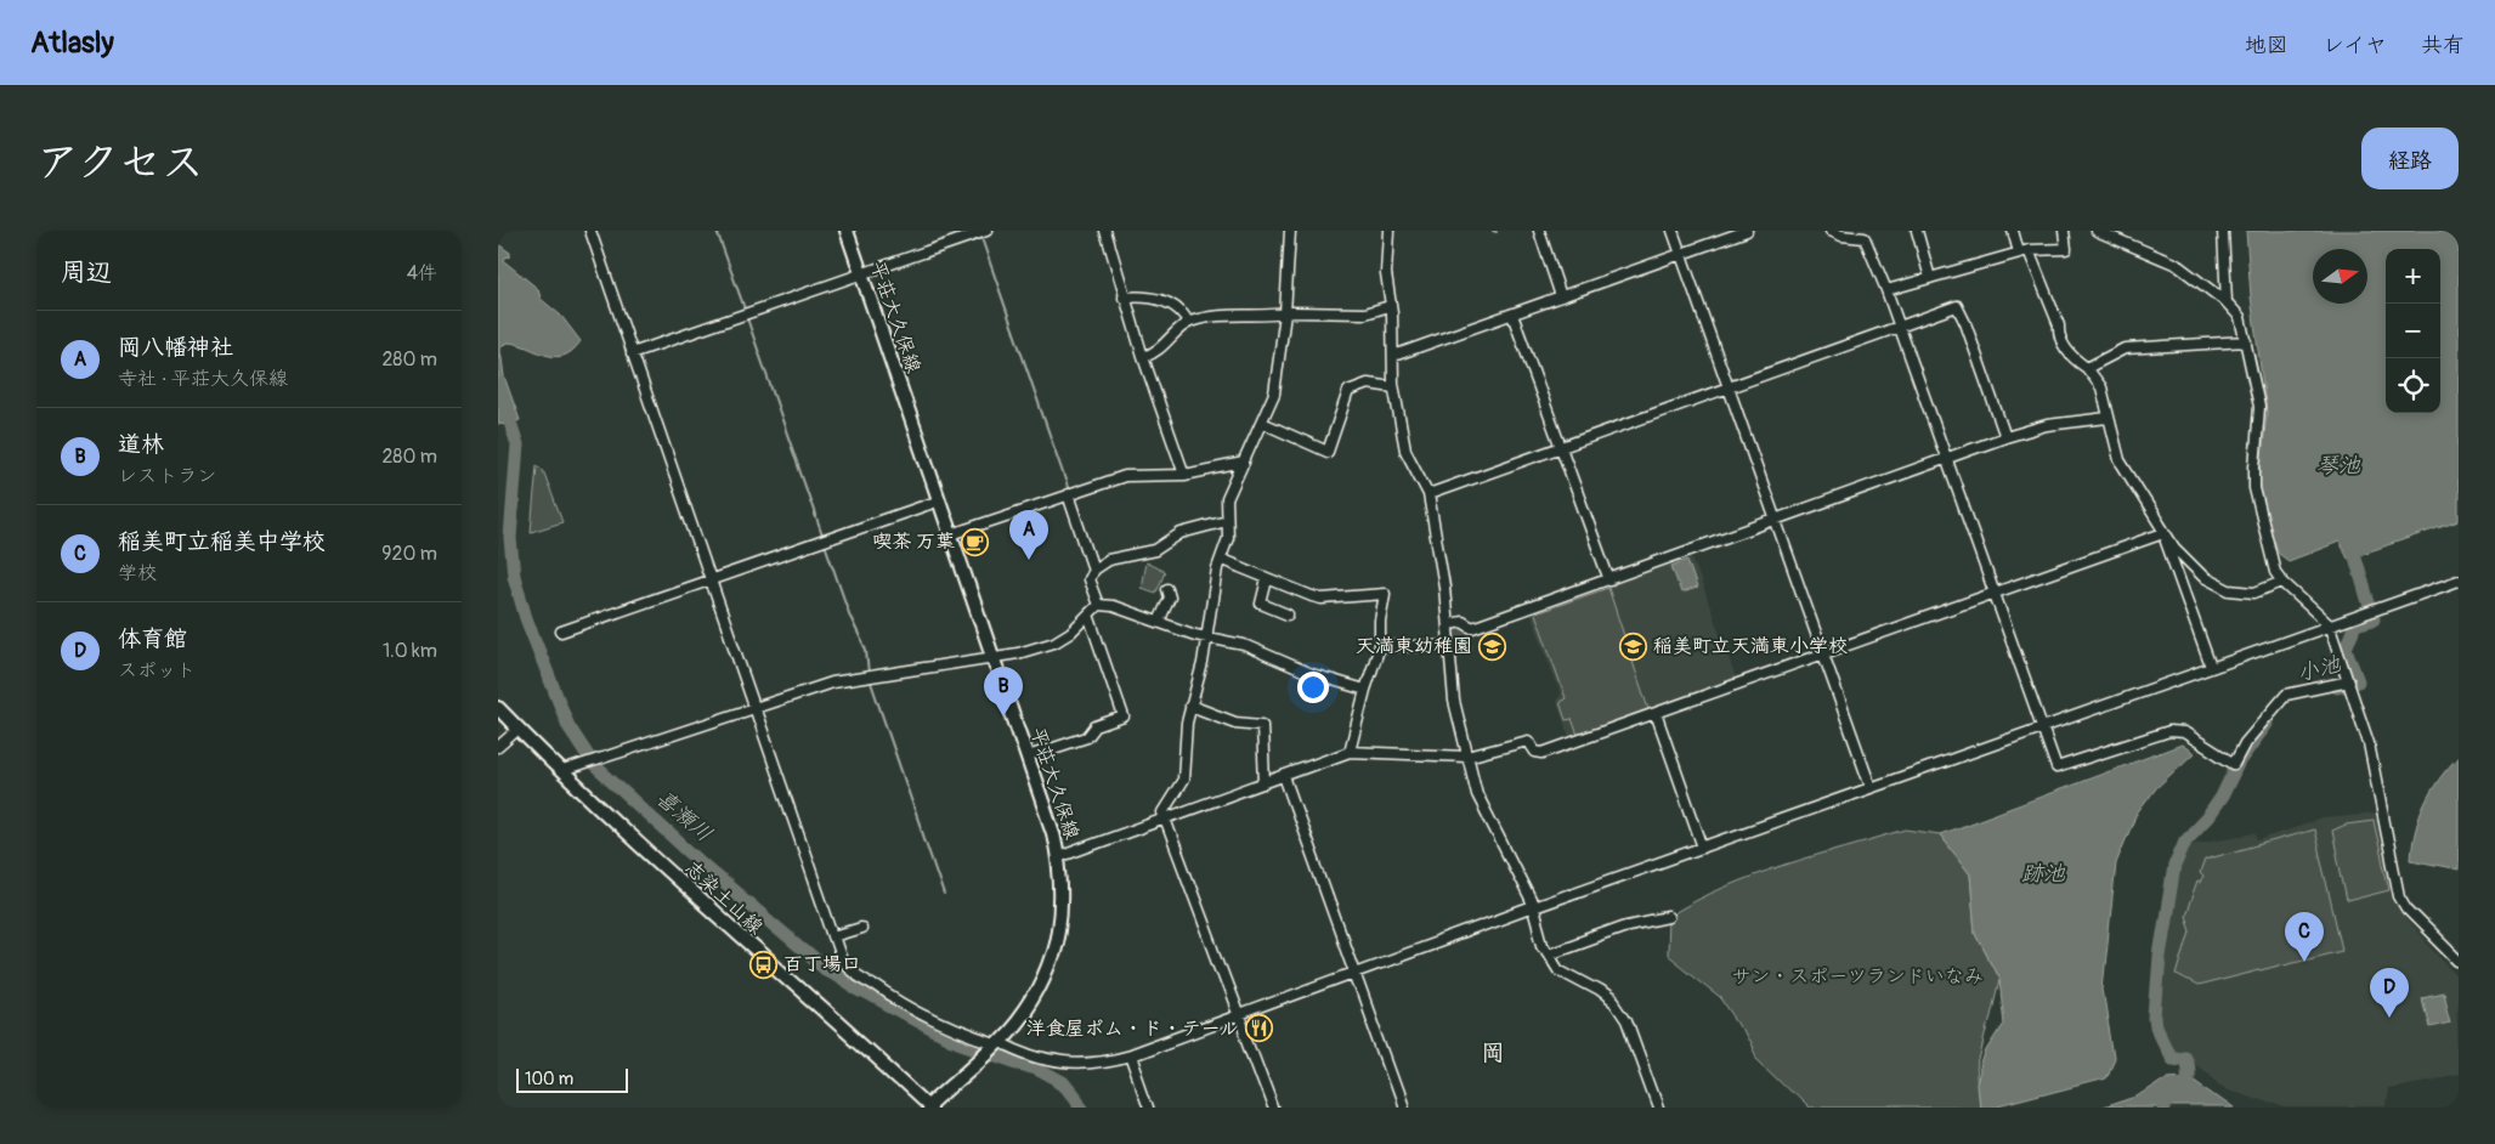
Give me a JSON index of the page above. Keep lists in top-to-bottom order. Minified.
{"streets":{"main road":["平荘大久保線","志染土山線"]},"crossings":[["平荘大久保線","志染土山線"]],"districts":["岡"],"water":["琴池","小池","喜瀬川","跡池"],"parks":["サン・スポーツランドいなみ"],"places":{"cafe":["喫茶 万葉"],"school or university":["天満東幼稚園","稲美町立天満東小学校"],"bus stop":["百丁場口"],"restaurant":["洋食屋ポム・ド・テール"]},"scale_bar":"100 m","north":"right","page":{"header":"Atlasly","nav":["地図","レイヤ","共有"],"title":"アクセス","buttons":"経路","heading":["周辺","4件"],"map_buttons":["+","−"],"list":[{"mark":"A","name":"岡八幡神社","note":"寺社 · 平荘大久保線","value":"280 m"},{"mark":"B","name":"道林","note":"レストラン","value":"280 m"},{"mark":"C","name":"稲美町立稲美中学校","note":"学校","value":"920 m"},{"mark":"D","name":"体育館","note":"スポット","value":"1.0 km"}],"pins":["A","B","C","D"],"scale":"100 m"}}
